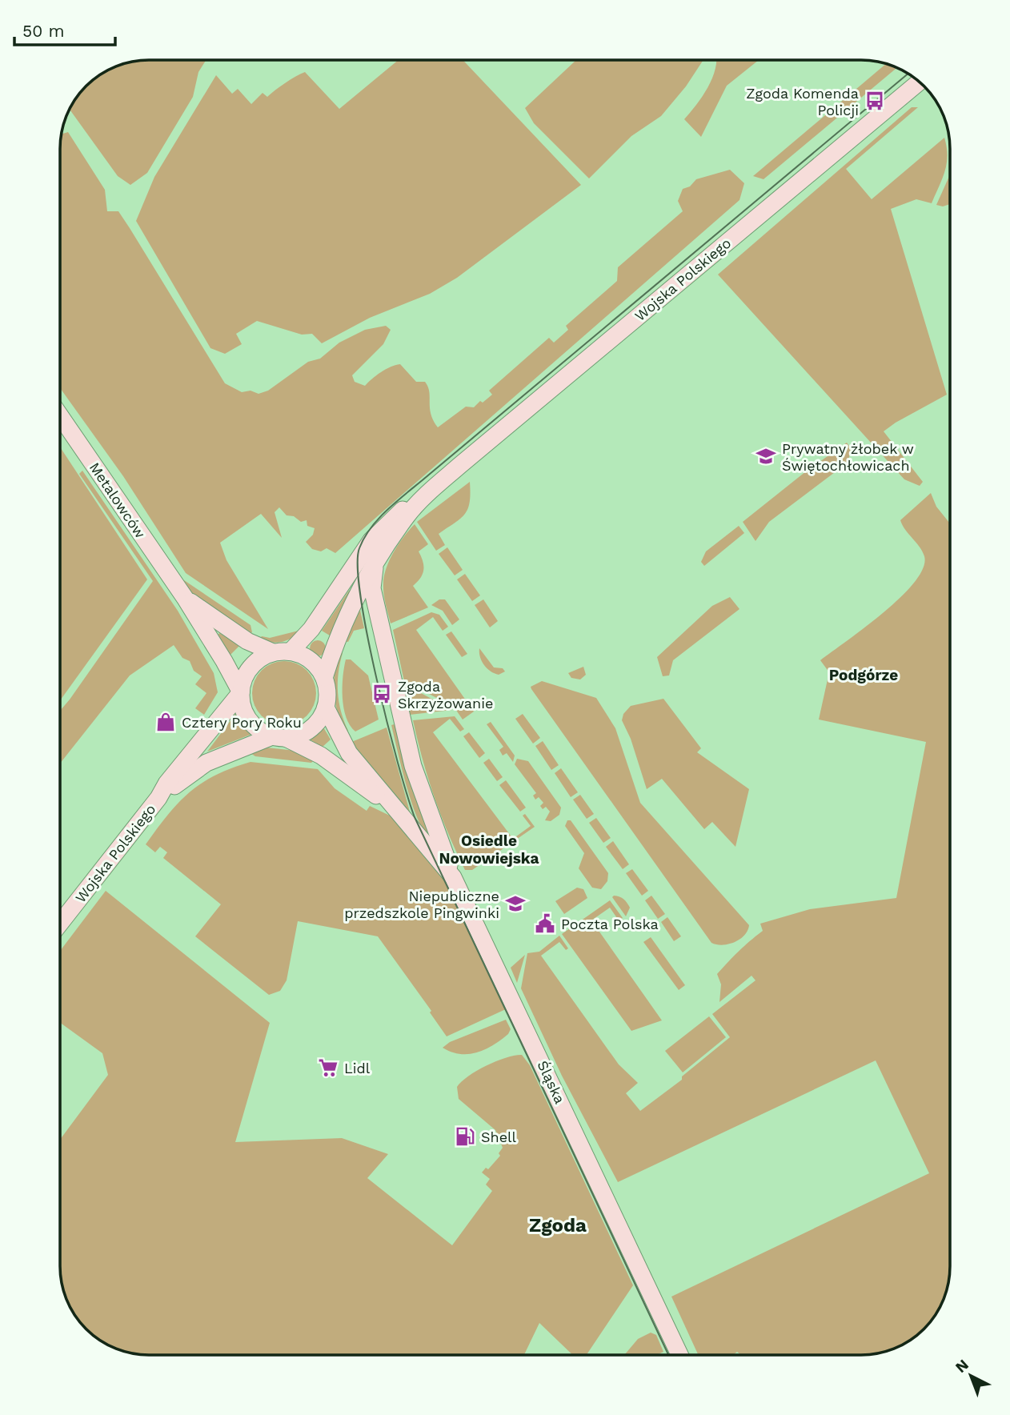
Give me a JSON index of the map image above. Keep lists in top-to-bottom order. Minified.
{"streets":{"street":["Wojska Polskiego","Metalowców","Śląska"]},"crossings":[["Wojska Polskiego","Metalowców"],["Wojska Polskiego","Śląska"],["Metalowców","Śląska"]],"districts":["Podgórze","Osiedle Nowowiejska","Zgoda"],"places":{"bus stop":["Zgoda Komenda Policji","Zgoda Skrzyżowanie"],"school or university":["Prywatny żłobek w Świętochłowicach","Niepubliczne przedszkole Pingwinki"],"shop":["Cztery Pory Roku"],"public building":["Poczta Polska"],"supermarket":["Lidl"],"fuel station":["Shell"]},"scale_bar":"50 m","north":"top left"}
